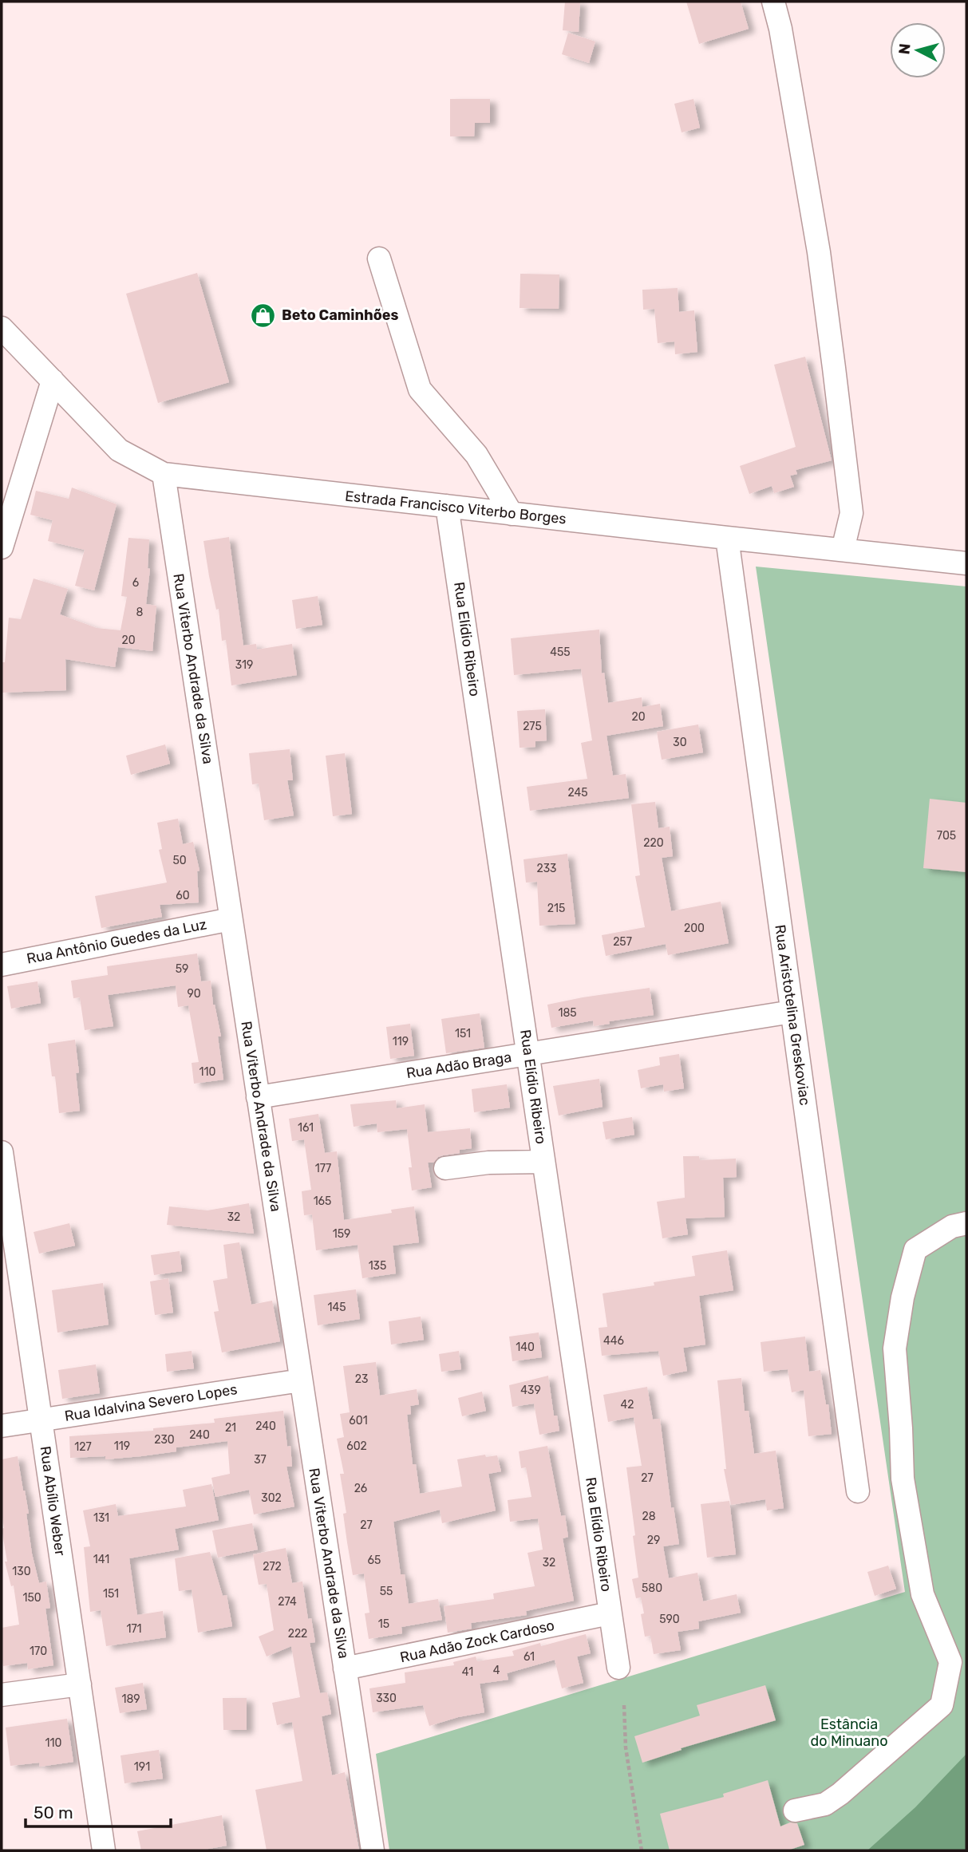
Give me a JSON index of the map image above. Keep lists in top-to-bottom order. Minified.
{"streets":{"street":["Estrada Francisco Viterbo Borges","Rua Elídio Ribeiro","Rua Viterbo Andrade da Silva","Rua Antônio Guedes da Luz","Rua Aristotelina Greskoviac","Rua Adão Braga","Rua Idalvina Severo Lopes","Rua Abílio Weber","Rua Adão Zock Cardoso"]},"crossings":[["Estrada Francisco Viterbo Borges","Rua Elídio Ribeiro"],["Estrada Francisco Viterbo Borges","Rua Viterbo Andrade da Silva"],["Estrada Francisco Viterbo Borges","Rua Aristotelina Greskoviac"],["Rua Elídio Ribeiro","Rua Adão Braga"],["Rua Elídio Ribeiro","Rua Adão Zock Cardoso"],["Rua Viterbo Andrade da Silva","Rua Antônio Guedes da Luz"],["Rua Viterbo Andrade da Silva","Rua Adão Braga"],["Rua Viterbo Andrade da Silva","Rua Idalvina Severo Lopes"],["Rua Viterbo Andrade da Silva","Rua Adão Zock Cardoso"],["Rua Aristotelina Greskoviac","Rua Adão Braga"],["Rua Idalvina Severo Lopes","Rua Abílio Weber"]],"parks":["Estância do Minuano"],"places":{"shop":["Beto Caminhões"]},"house_numbers":["6","8","20","455","319","20","275","30","245","705","220","50","233","60","215","200","257","59","90","185","151","119","110","161","177","165","32","159","135","145","446","140","23","439","42","601","240","21","240","230","119","602","127","37","27","26","302","28","131","27","29","141","65","32","272","130","580","55","151","150","274","590","15","171","222","170","61","4","41","330","189","110","191"],"scale_bar":"50 m","north":"left"}
